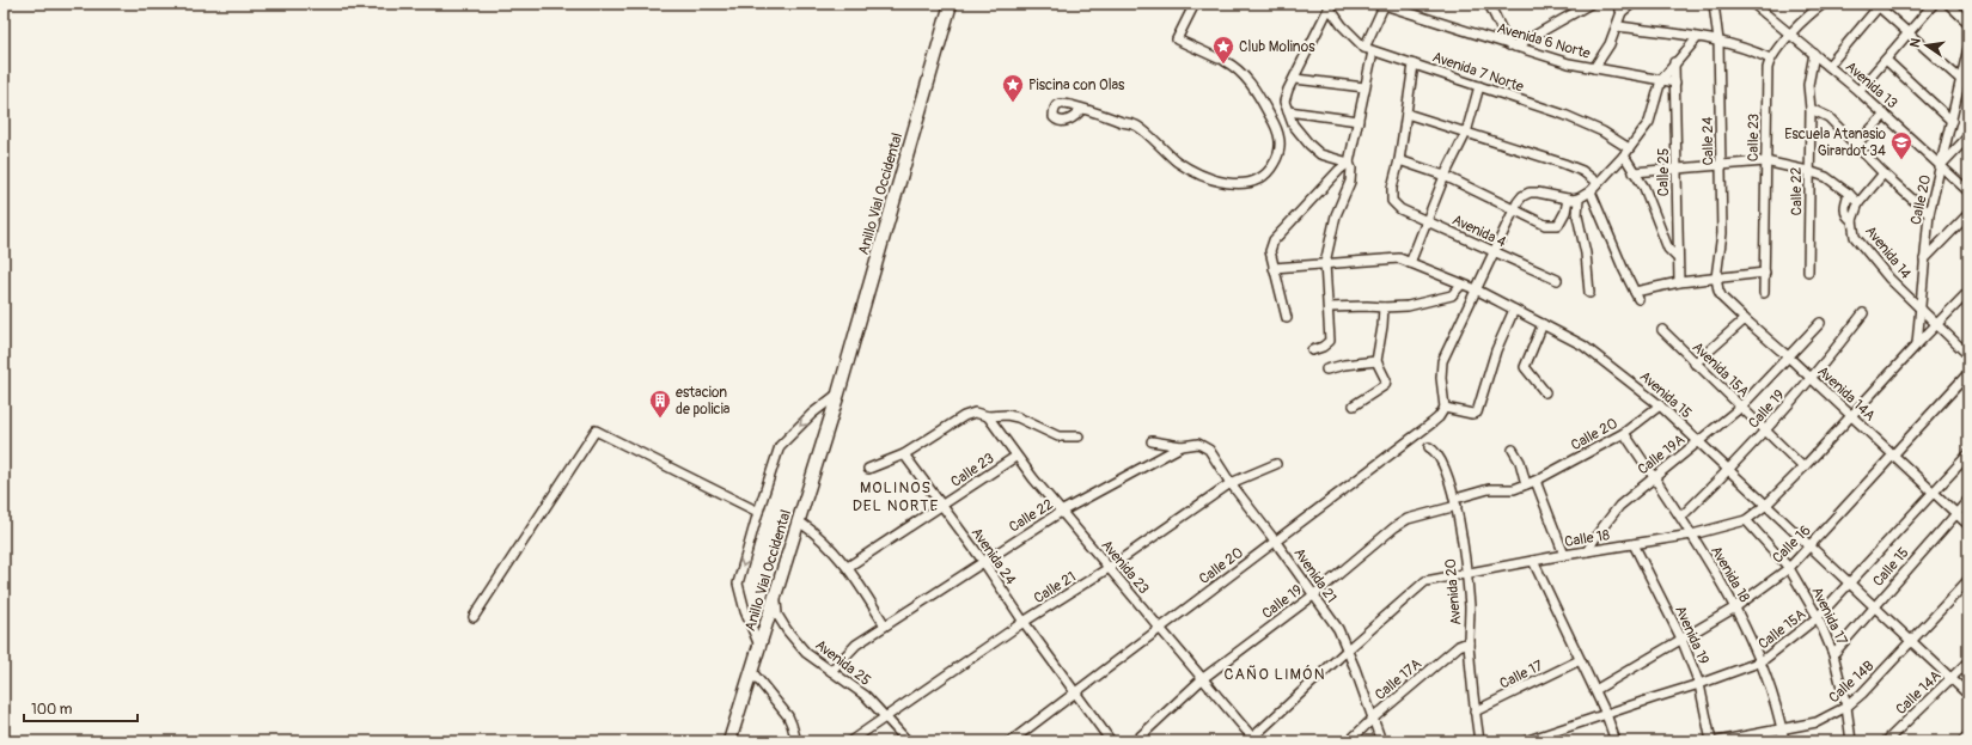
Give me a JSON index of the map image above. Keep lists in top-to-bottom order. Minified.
{"streets":{"highway":["Anillo Vial Occidental"],"street":["Avenida 6 Norte","Avenida 7 Norte","Avenida 13","Calle 23","Calle 24","Calle 25","Calle 22","Calle 20","Avenida 4","Avenida 14","Avenida 15A","Avenida 14A","Avenida 15","Calle 19","Calle 19A","Calle 18","Calle 16","Avenida 24","Avenida 23","Calle 15","Avenida 18","Avenida 21","Calle 21","Avenida 20","Avenida 17","Calle 15A","Avenida 19","Avenida 25","Calle 17","Calle 17A","Calle 14B","Calle 14A"]},"crossings":[["Avenida 6 Norte","Calle 25"],["Avenida 13","Calle 22"],["Avenida 13","Calle 20"],["Calle 23","Avenida 24"],["Calle 23","Avenida 23"],["Calle 24","Avenida 14A"],["Calle 22","Avenida 24"],["Calle 22","Avenida 23"],["Calle 22","Avenida 21"],["Calle 22","Avenida 25"],["Anillo Vial Occidental","Avenida 25"],["Calle 20","Avenida 14"],["Calle 20","Avenida 15"],["Calle 20","Calle 19"],["Calle 20","Calle 18"],["Calle 20","Avenida 24"],["Calle 20","Avenida 23"],["Calle 20","Avenida 18"],["Calle 20","Avenida 21"],["Calle 20","Avenida 20"],["Avenida 15A","Calle 19"],["Avenida 15A","Calle 19A"],["Avenida 15A","Calle 18"],["Avenida 14A","Calle 19"],["Avenida 14A","Calle 19A"],["Avenida 14A","Calle 18"],["Avenida 14A","Calle 16"],["Avenida 14A","Calle 15"],["Avenida 14A","Calle 15A"],["Avenida 15","Calle 19"],["Avenida 15","Calle 19A"],["Avenida 15","Calle 18"],["Avenida 15","Calle 16"],["Avenida 15","Calle 15"],["Avenida 15","Calle 15A"],["Avenida 15","Calle 14B"],["Avenida 15","Calle 14A"],["Calle 19","Avenida 23"],["Calle 19","Avenida 18"],["Calle 19","Avenida 21"],["Calle 19","Avenida 20"],["Calle 19A","Calle 18"],["Calle 19A","Avenida 18"],["Calle 18","Avenida 23"],["Calle 18","Avenida 18"],["Calle 18","Avenida 21"],["Calle 18","Avenida 20"],["Calle 18","Avenida 17"],["Calle 18","Avenida 19"],["Calle 16","Avenida 18"],["Calle 16","Avenida 17"],["Calle 16","Avenida 19"],["Avenida 24","Calle 21"],["Avenida 23","Calle 21"],["Calle 15","Avenida 17"],["Avenida 18","Calle 15A"],["Avenida 18","Calle 14B"],["Avenida 21","Calle 21"],["Avenida 21","Calle 17A"],["Calle 21","Avenida 25"],["Avenida 20","Calle 17"],["Avenida 20","Calle 17A"],["Avenida 17","Calle 15A"],["Avenida 17","Calle 14B"],["Calle 15A","Avenida 19"]],"districts":["MOLINOS DEL NORTE","CAÑO LIMÓN"],"places":{"place":["Club Molinos","Piscina con Olas"],"school or university":["Escuela Atanasio Girardot 34"],"building":["estacion de policia"]},"scale_bar":"100 m","north":"left"}
